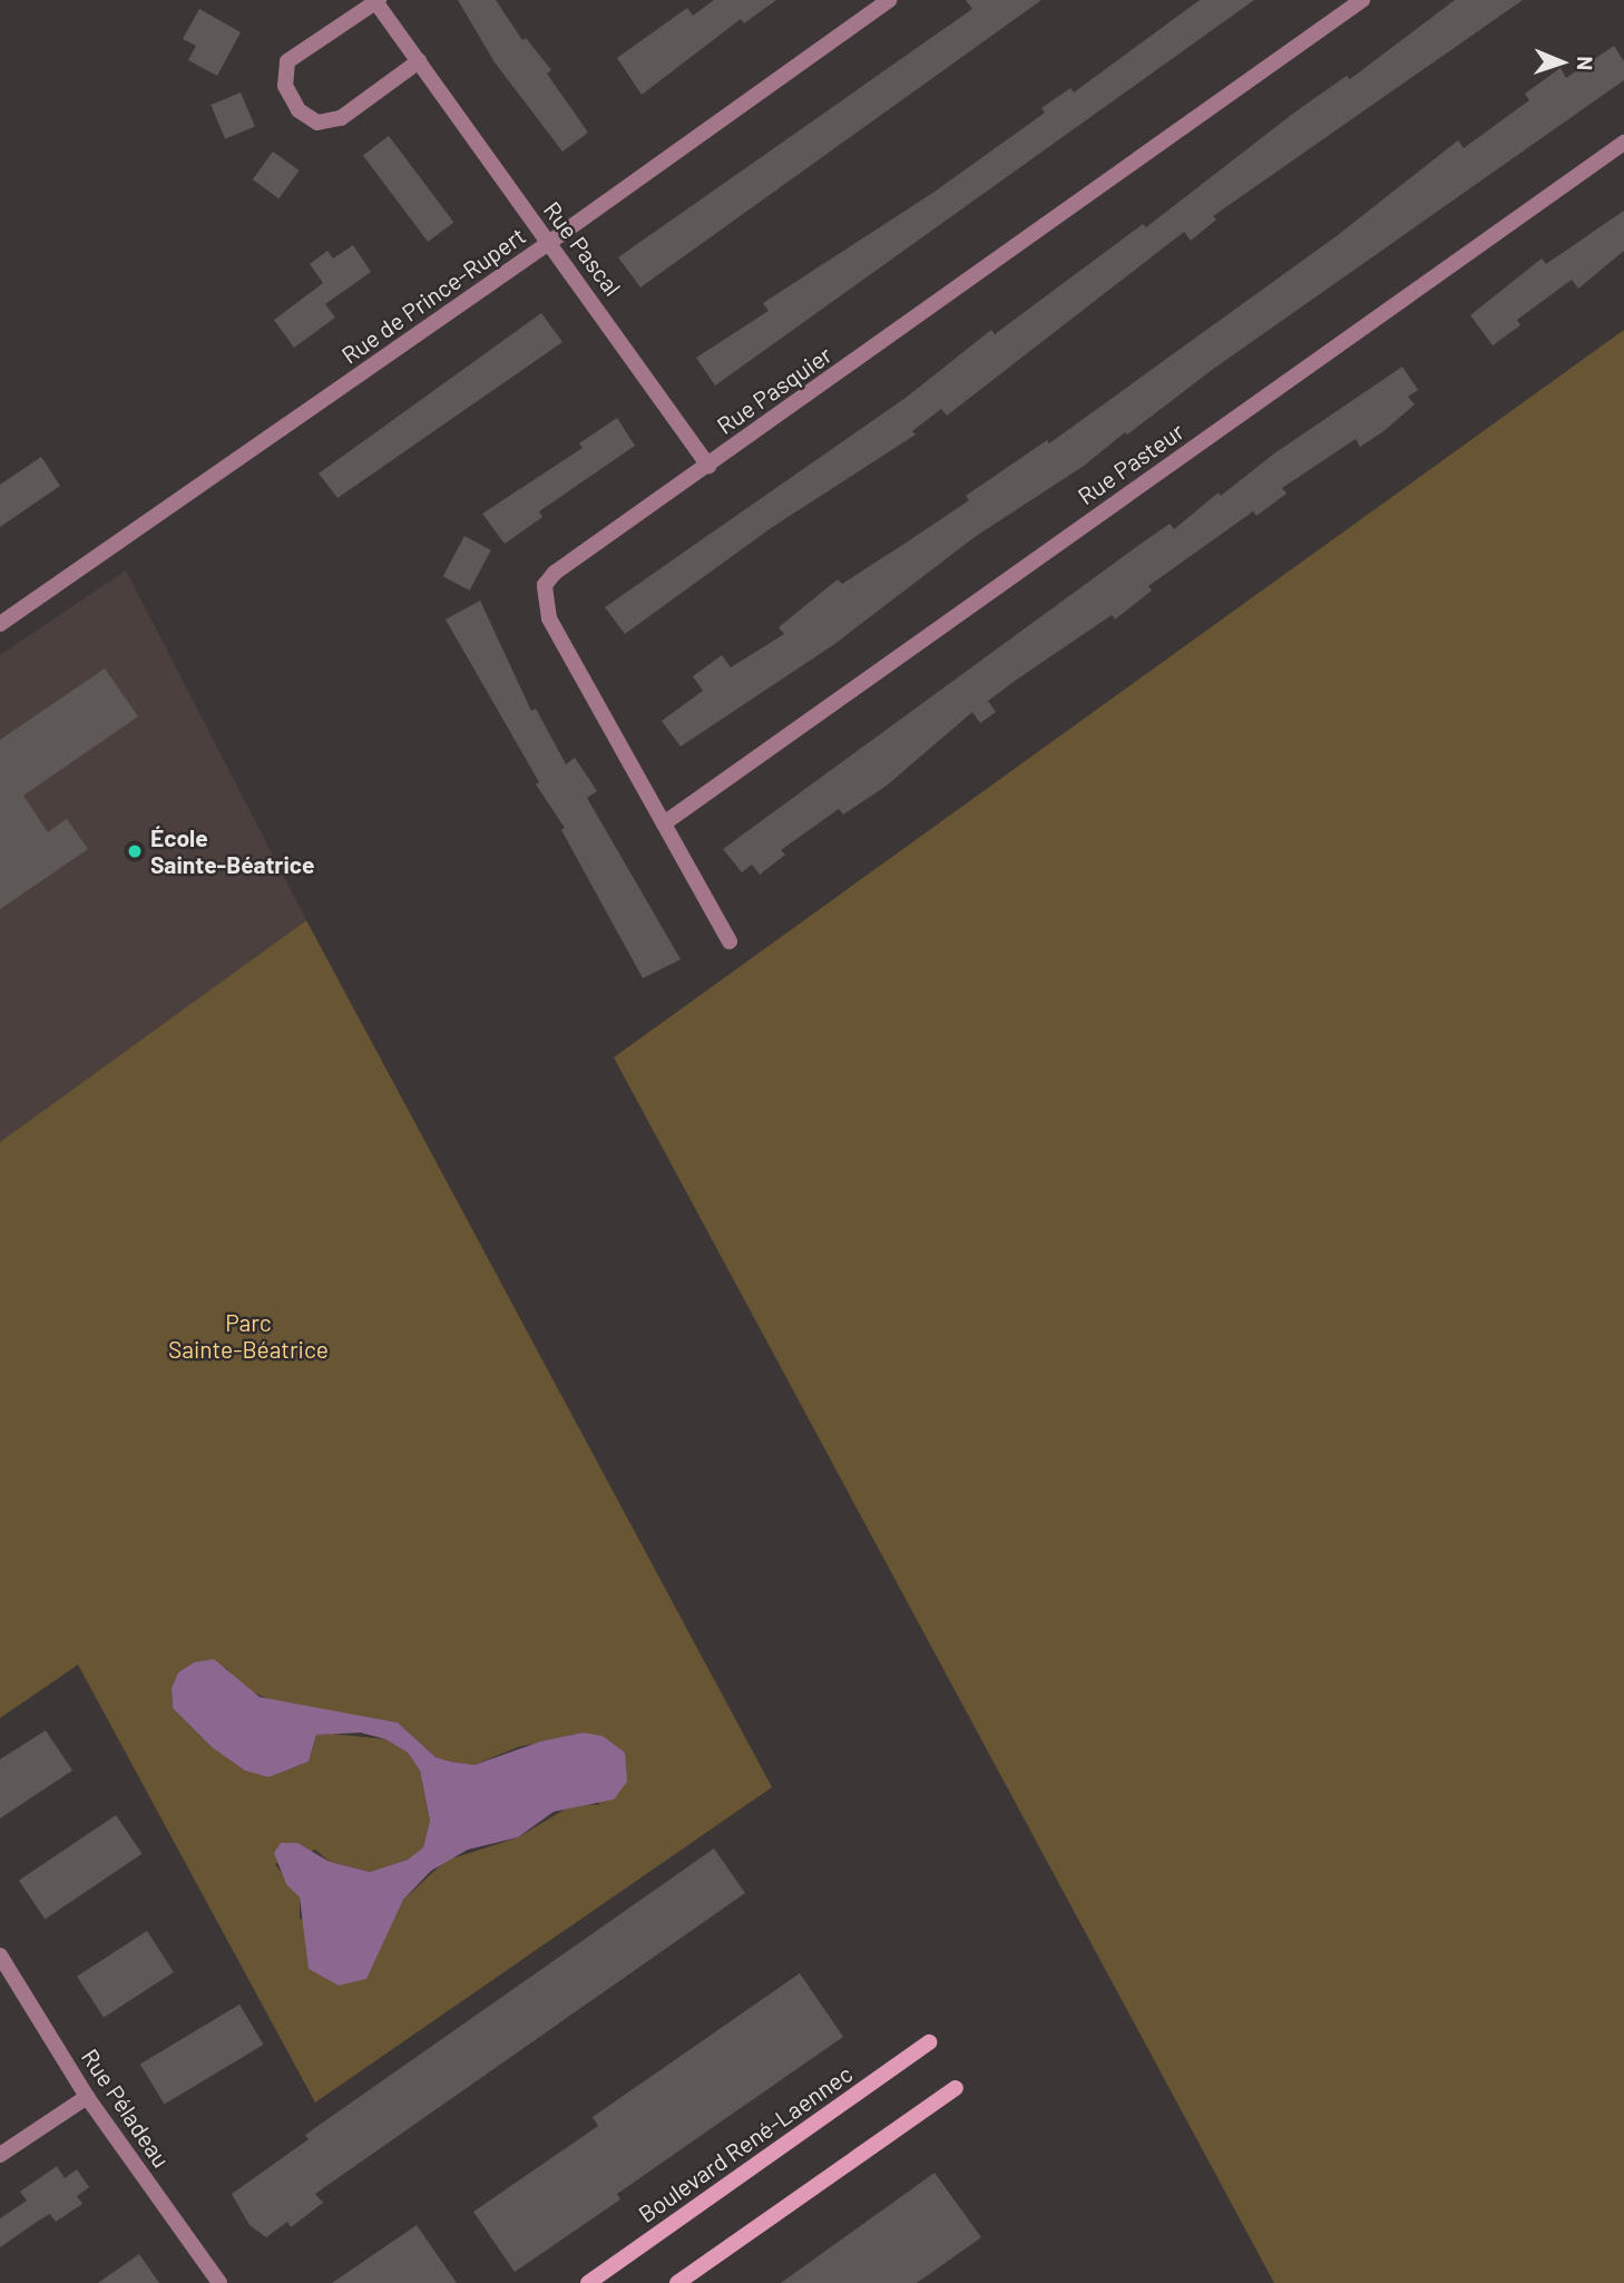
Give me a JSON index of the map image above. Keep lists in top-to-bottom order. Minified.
{"streets":{"street":["Rue Pascal","Rue de Prince-Rupert","Rue Pasquier","Rue Pasteur","Rue Péladeau","Boulevard René-Laennec"]},"crossings":[["Rue Pascal","Rue de Prince-Rupert"],["Rue Pascal","Rue Pasquier"],["Rue Pasquier","Rue Pasteur"]],"parks":["Parc Sainte-Béatrice"],"places":["École Sainte-Béatrice"],"north":"right"}
